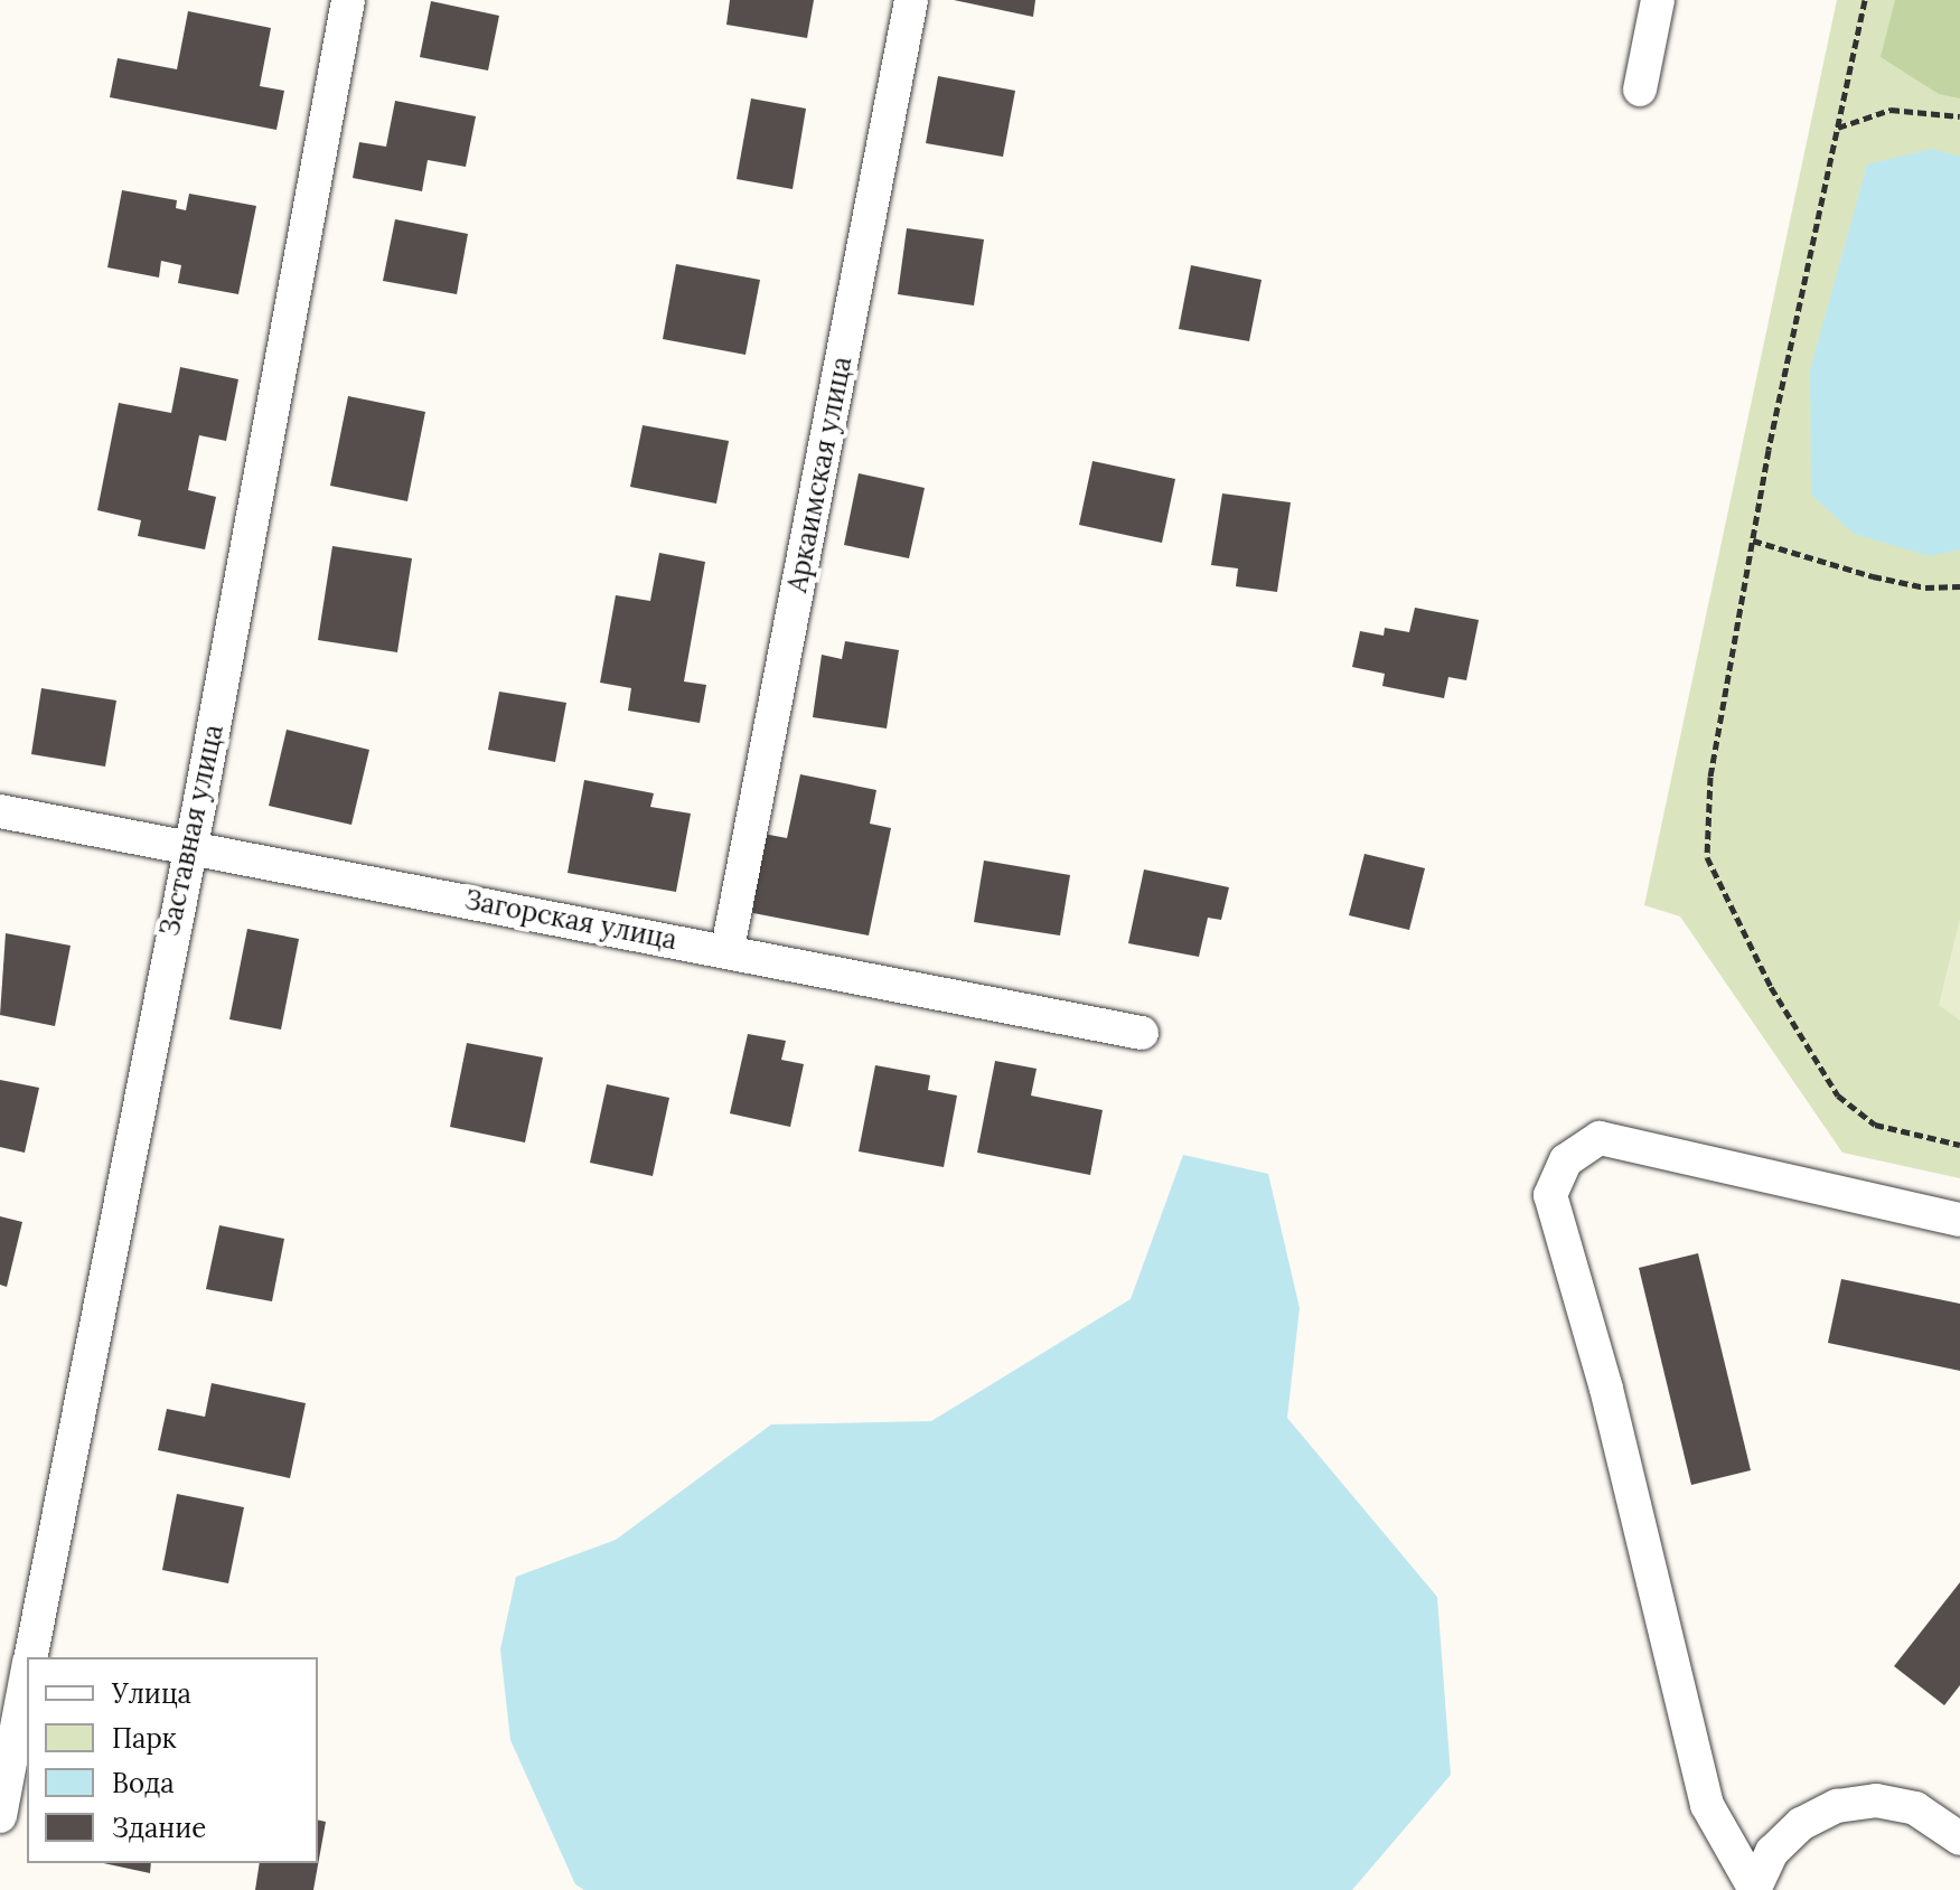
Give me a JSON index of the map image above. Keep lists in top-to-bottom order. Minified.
{"streets":{"street":["Аркаимская улица","Заставная улица","Загорская улица"]},"crossings":[["Аркаимская улица","Загорская улица"],["Заставная улица","Загорская улица"]],"legend":["Улица","Парк","Вода","Здание"]}
